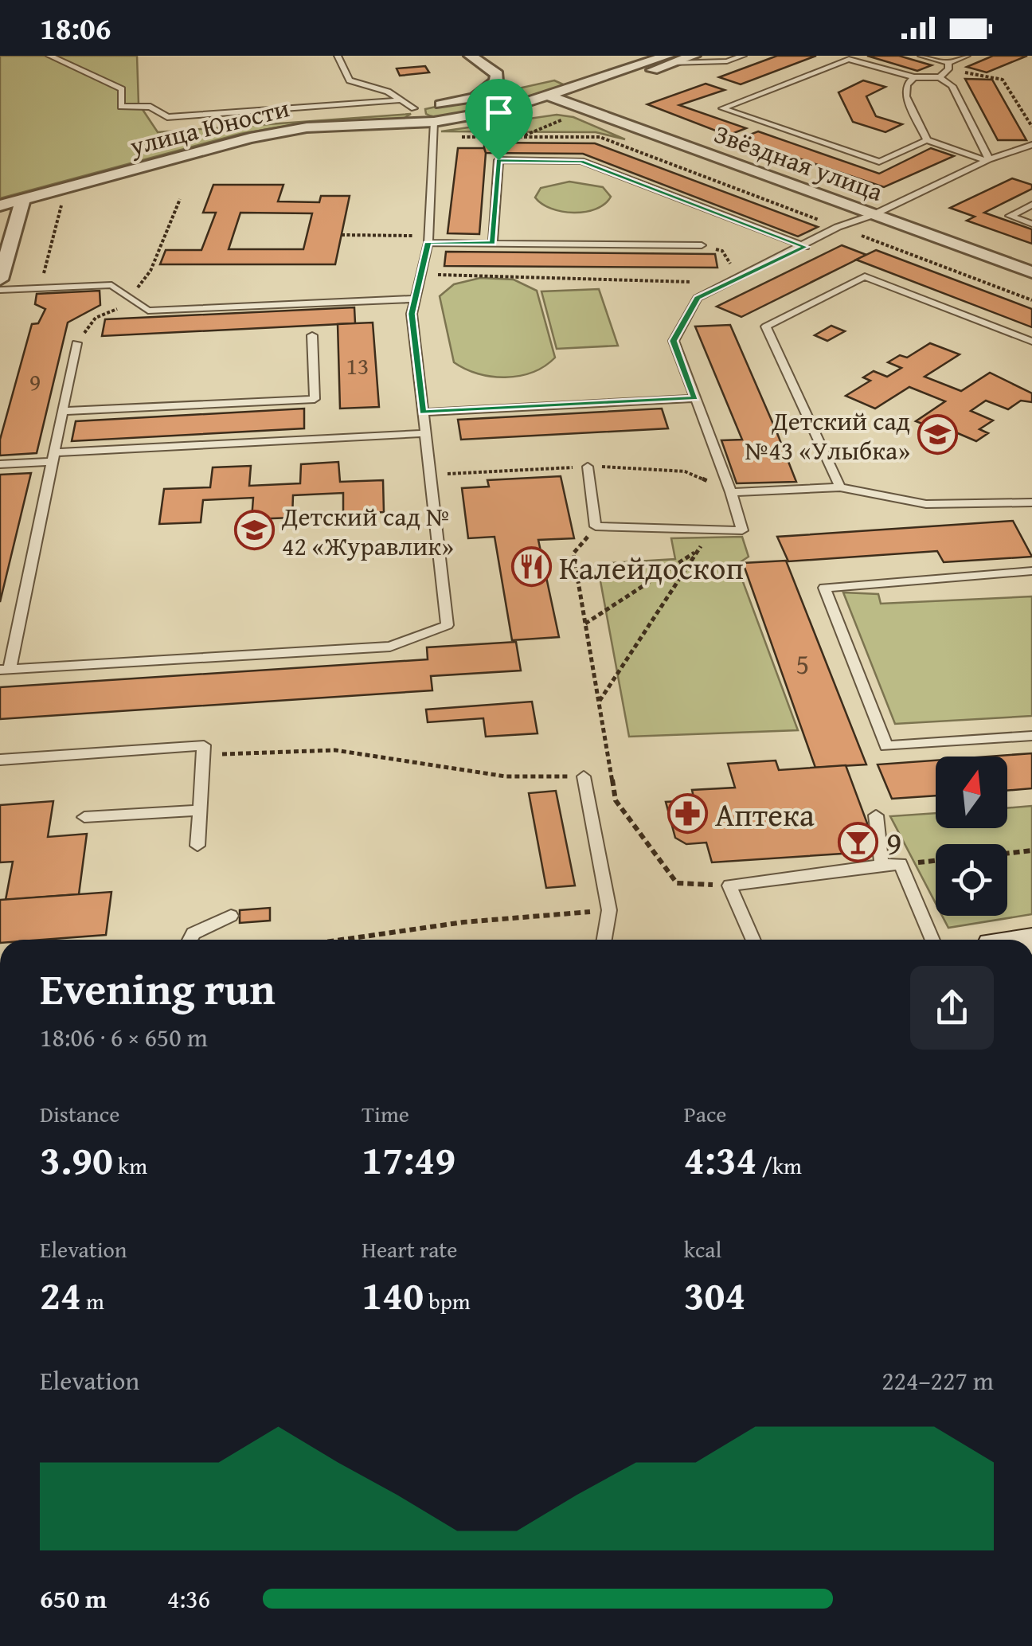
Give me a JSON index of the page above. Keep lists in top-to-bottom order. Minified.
{"streets":{"street":["улица Юности","Звёздная улица"]},"crossings":[["улица Юности","Звёздная улица"]],"places":{"school or university":["Детский сад №43 «Улыбка»","Детский сад № 42 «Журавлик»"],"restaurant":["Калейдоскоп"],"pharmacy":["Аптека"],"bar":["9"]},"house_numbers":["13","9","5"],"north":"top","page":{"status":"18:06","heading":["Evening run","18:06 · 6 × 650 m"],"stats":[["Distance","3.90 km"],["Time","17:49"],["Pace","4:34 /km"],["Elevation","24 m"],["Heart rate","140 bpm"],["kcal","304"]],"chart":["Elevation","224–227 m"],"list":[{"name":"650 m","note":"4:36"}]}}
